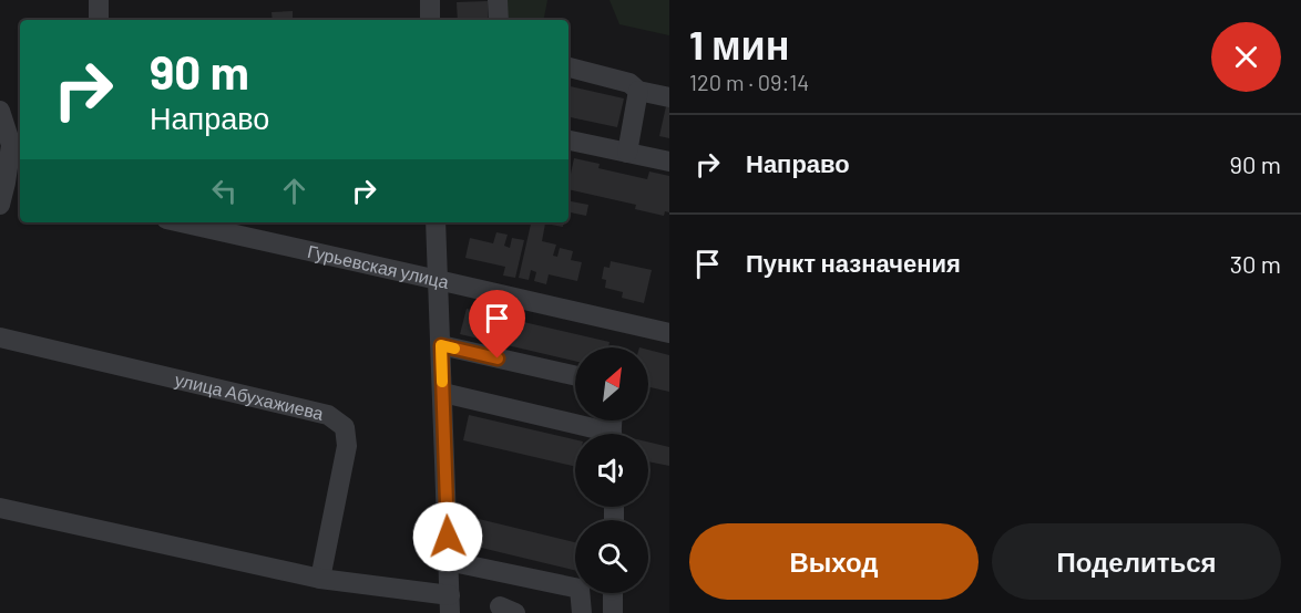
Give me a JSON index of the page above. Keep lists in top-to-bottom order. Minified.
{"streets":{"street":["Гурьевская улица","улица Абухажиева"]},"north":"top right","page":{"heading":["1 мин","120 m · 09:14"],"turn":["90 m","Направо"],"list":[{"name":"Направо","value":"90 m"},{"name":"Пункт назначения","value":"30 m"}],"buttons":["Выход","Поделиться"]}}
